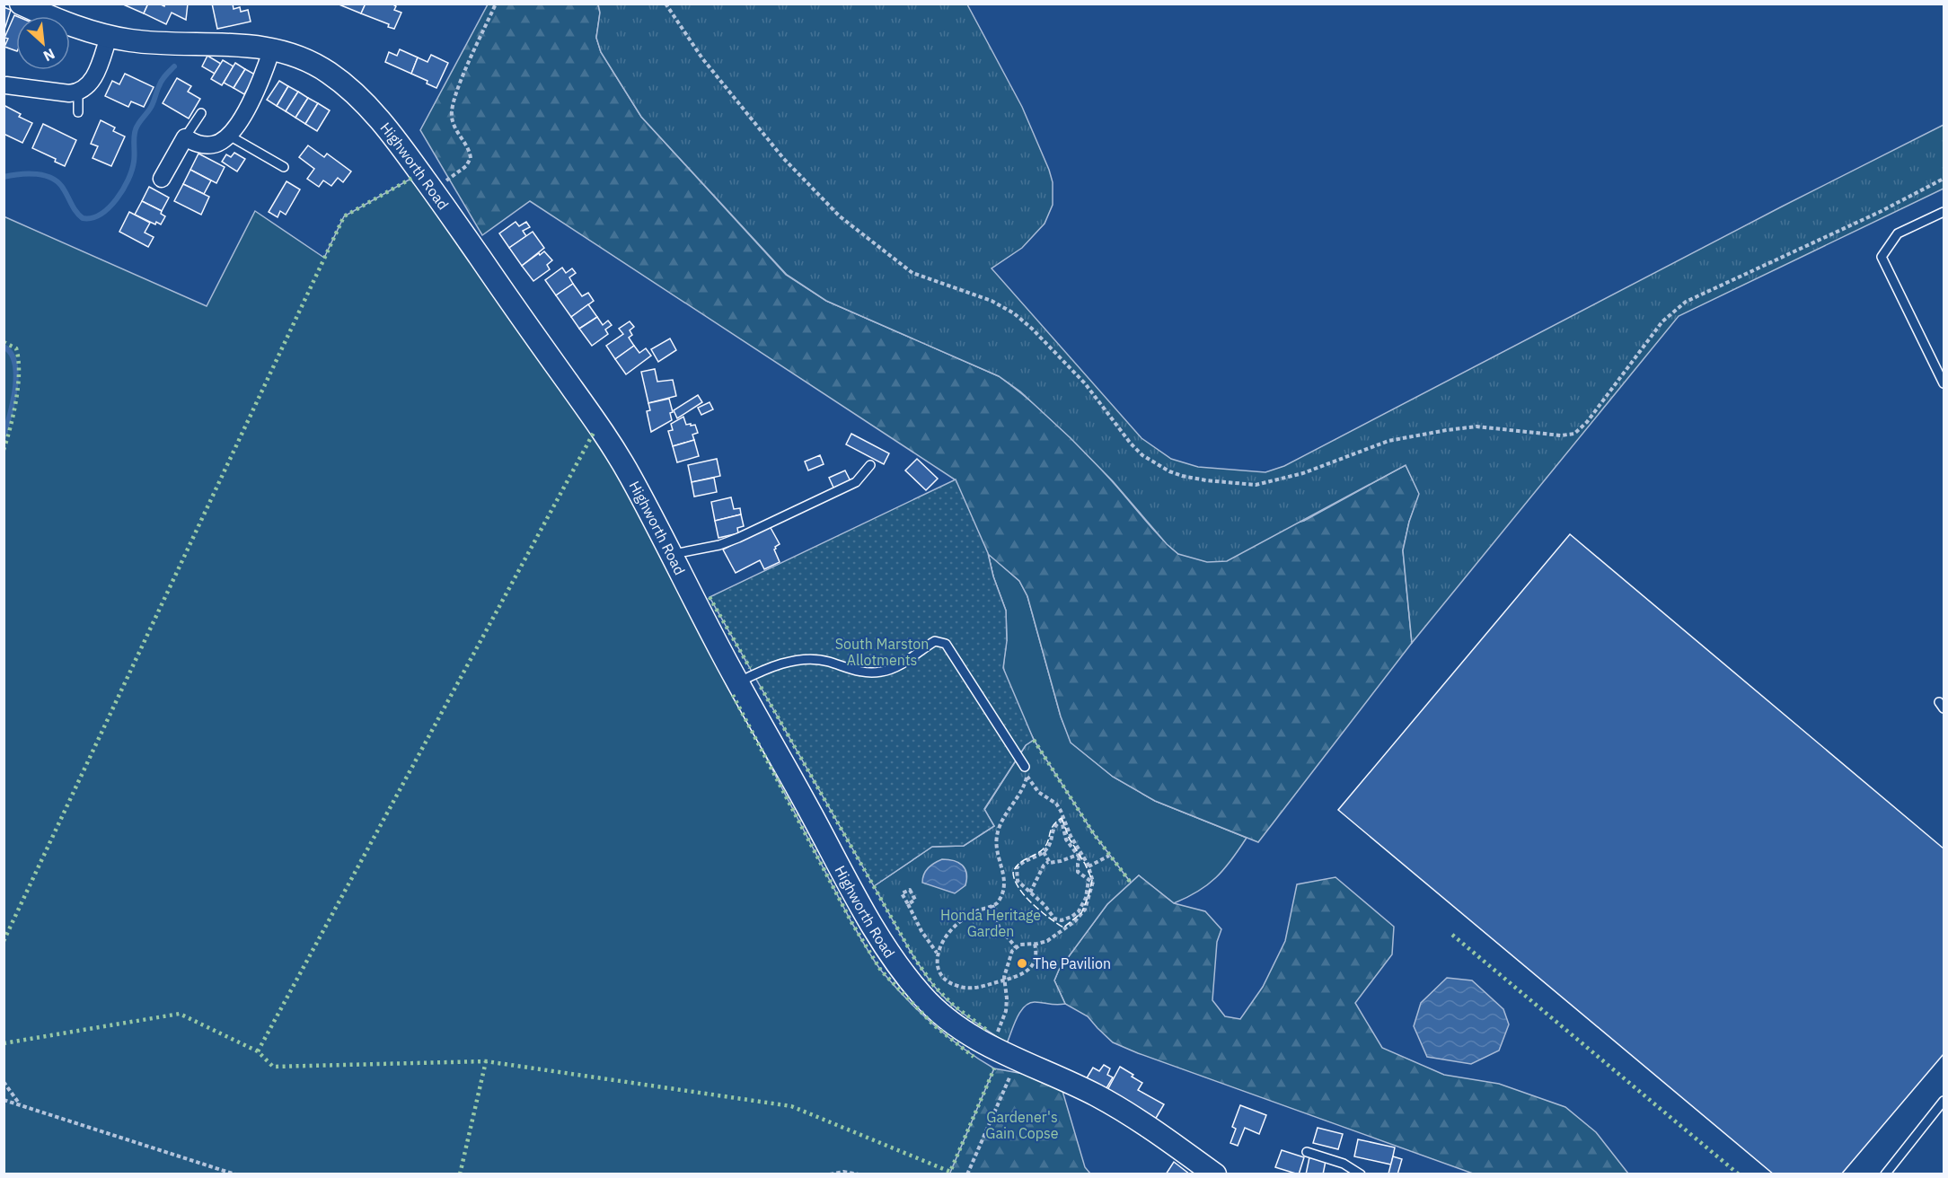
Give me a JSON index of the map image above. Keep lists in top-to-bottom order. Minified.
{"streets":{"street":["Highworth Road"]},"parks":["South Marston Allotments","Honda Heritage Garden","Gardener's Gain Copse"],"places":["The Pavilion"],"north":"bottom right"}
